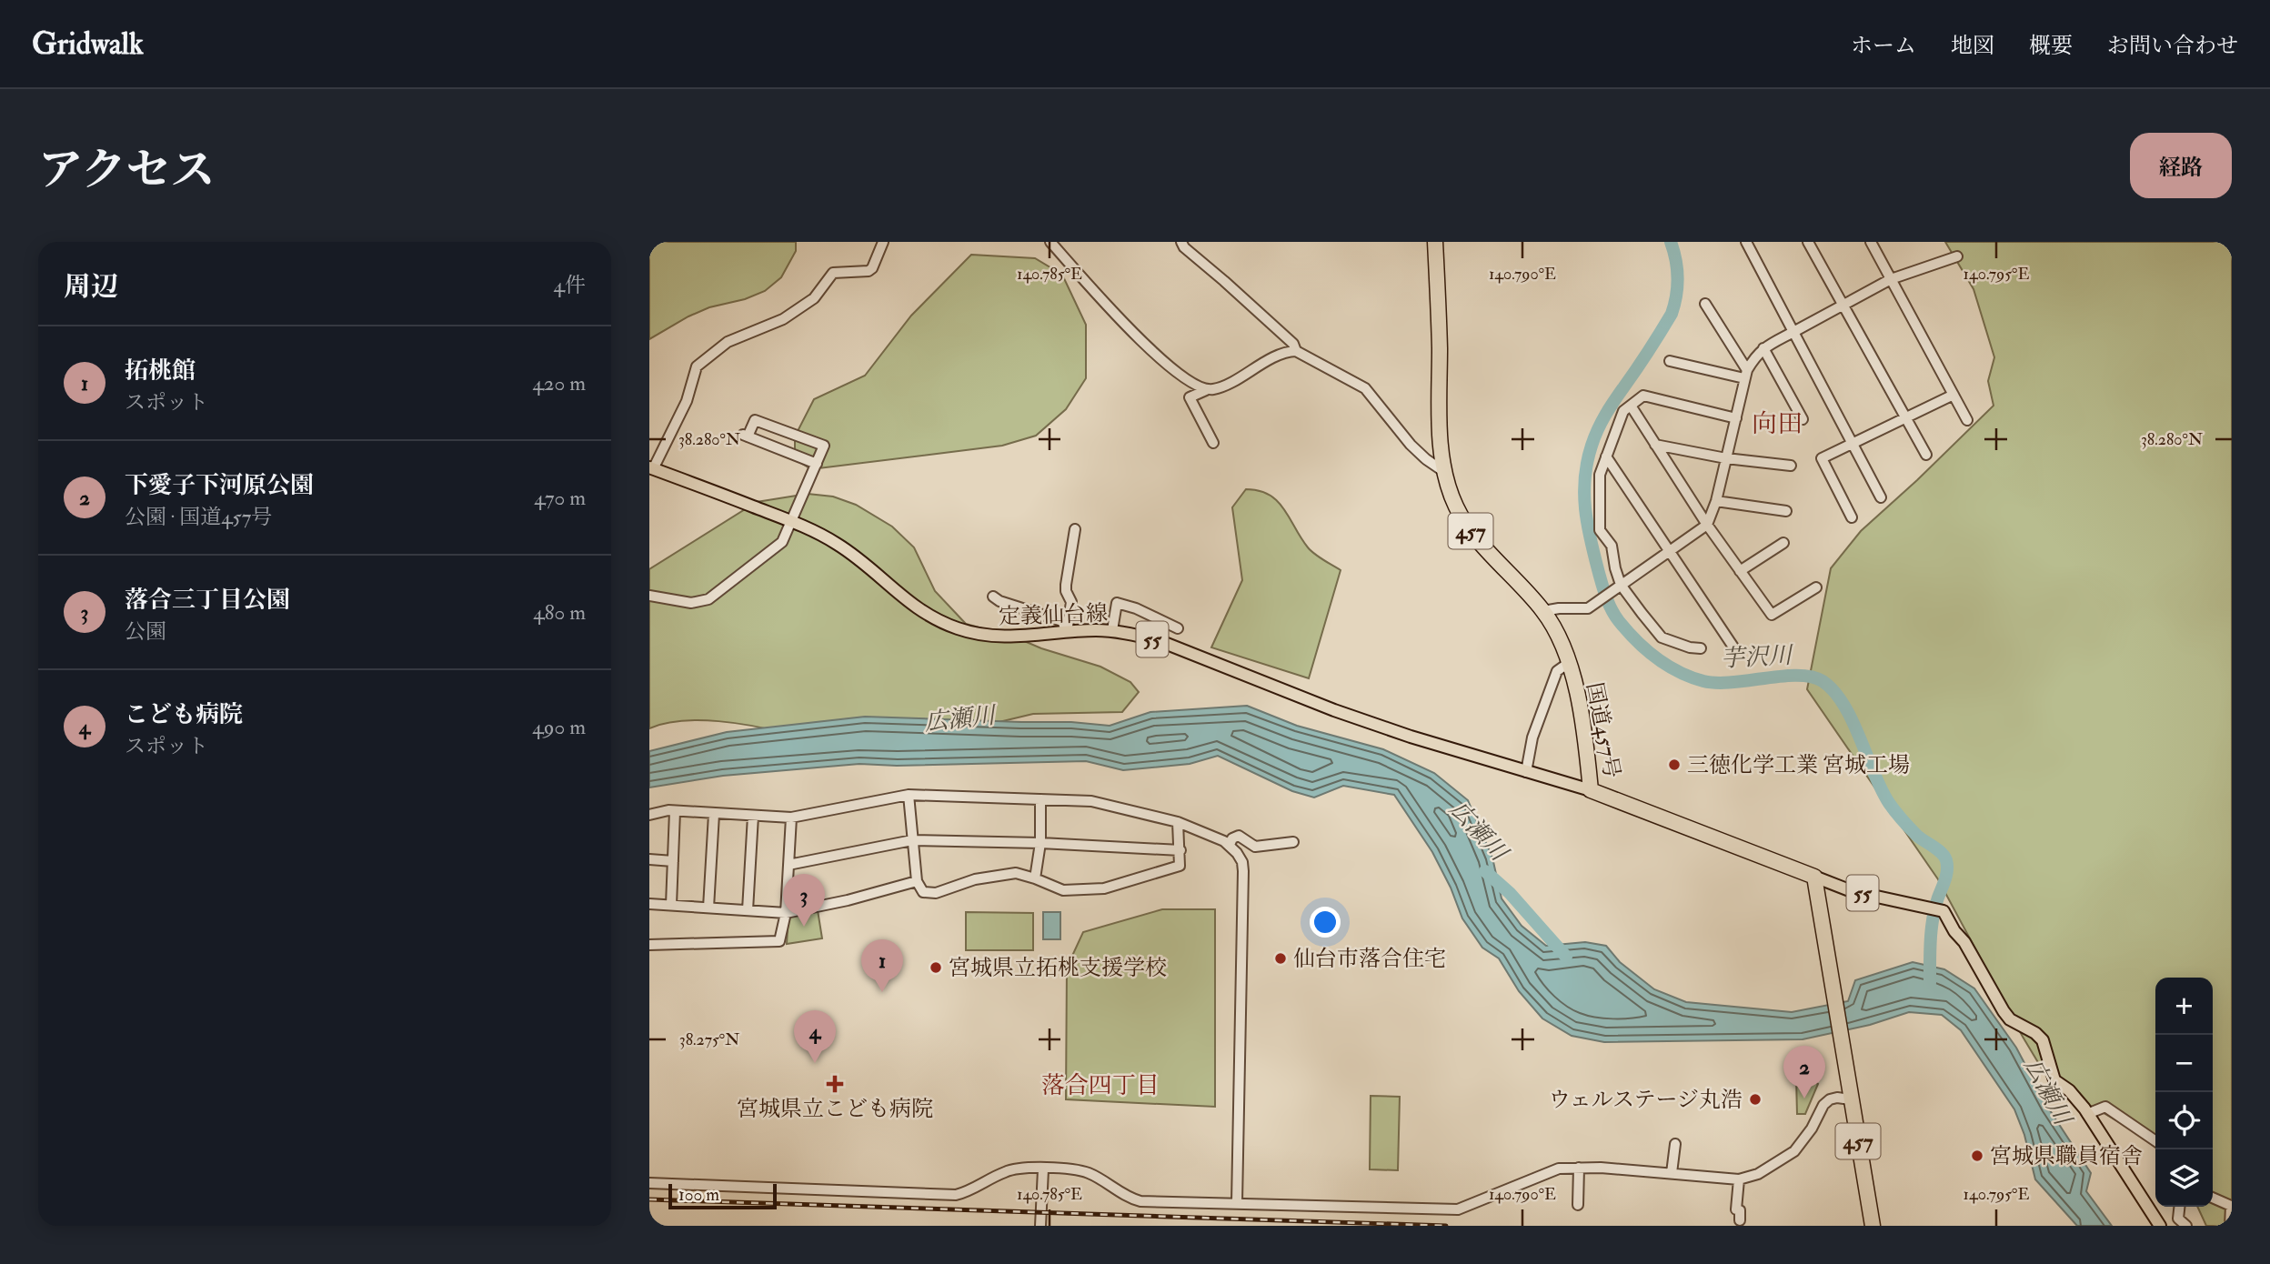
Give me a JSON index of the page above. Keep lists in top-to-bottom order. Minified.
{"streets":{"highway":["457","国道457号"],"main road":["定義仙台線","55"]},"crossings":[["457","55"],["457","国道457号"],["定義仙台線","国道457号"],["55","国道457号"]],"districts":["向田","落合四丁目"],"water":["芋沢川","広瀬川"],"places":{"other":["三徳化学工業 宮城工場","仙台市落合住宅","宮城県立拓桃支援学校","ウェルステージ丸浩","宮城県職員宿舎"],"health":["宮城県立こども病院"]},"scale_bar":"100 m","page":{"header":"Gridwalk","nav":["ホーム","地図","概要","お問い合わせ"],"buttons":"経路","title":"アクセス","heading":["周辺","4件"],"list":[{"mark":"1","name":"拓桃館","note":"スポット","value":"420 m"},{"mark":"2","name":"下愛子下河原公園","note":"公園 · 国道457号","value":"470 m"},{"mark":"3","name":"落合三丁目公園","note":"公園","value":"480 m"},{"mark":"4","name":"こども病院","note":"スポット","value":"490 m"}],"pins":["3","1","4","2"],"map_buttons":["+","−"],"scale":"100 m"},"coordinates":["140.785°E","140.790°E","140.795°E","38.280°N","38.275°N"]}
